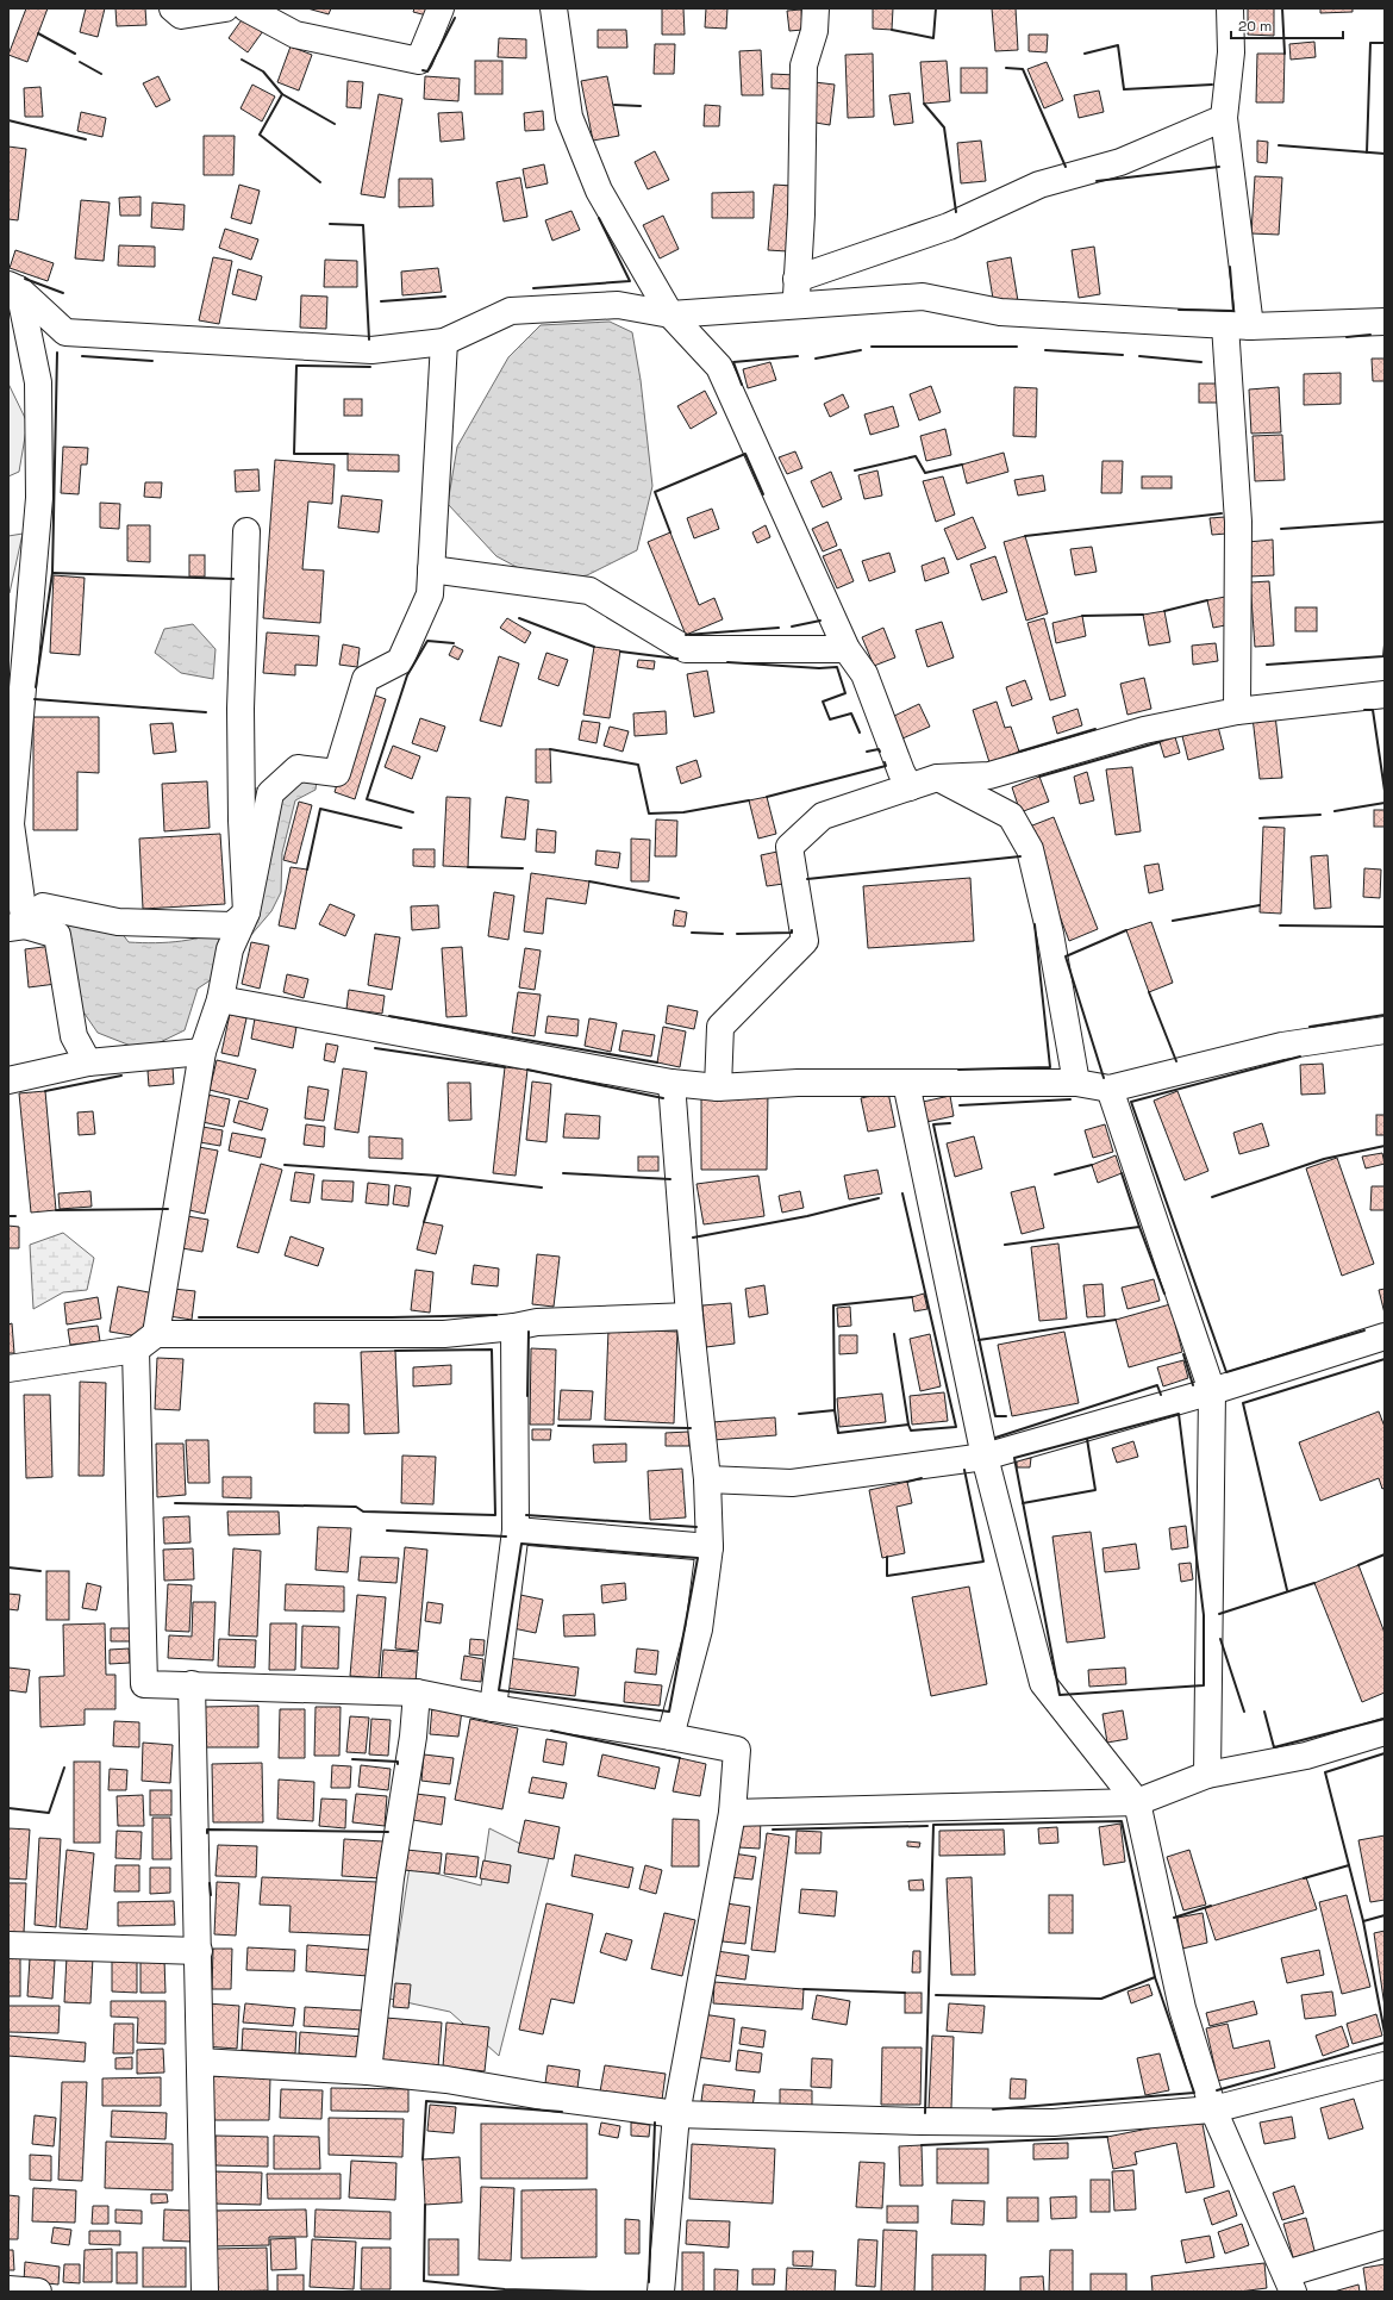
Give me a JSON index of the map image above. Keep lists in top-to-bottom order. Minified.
{"scale_bar":"20 m"}
